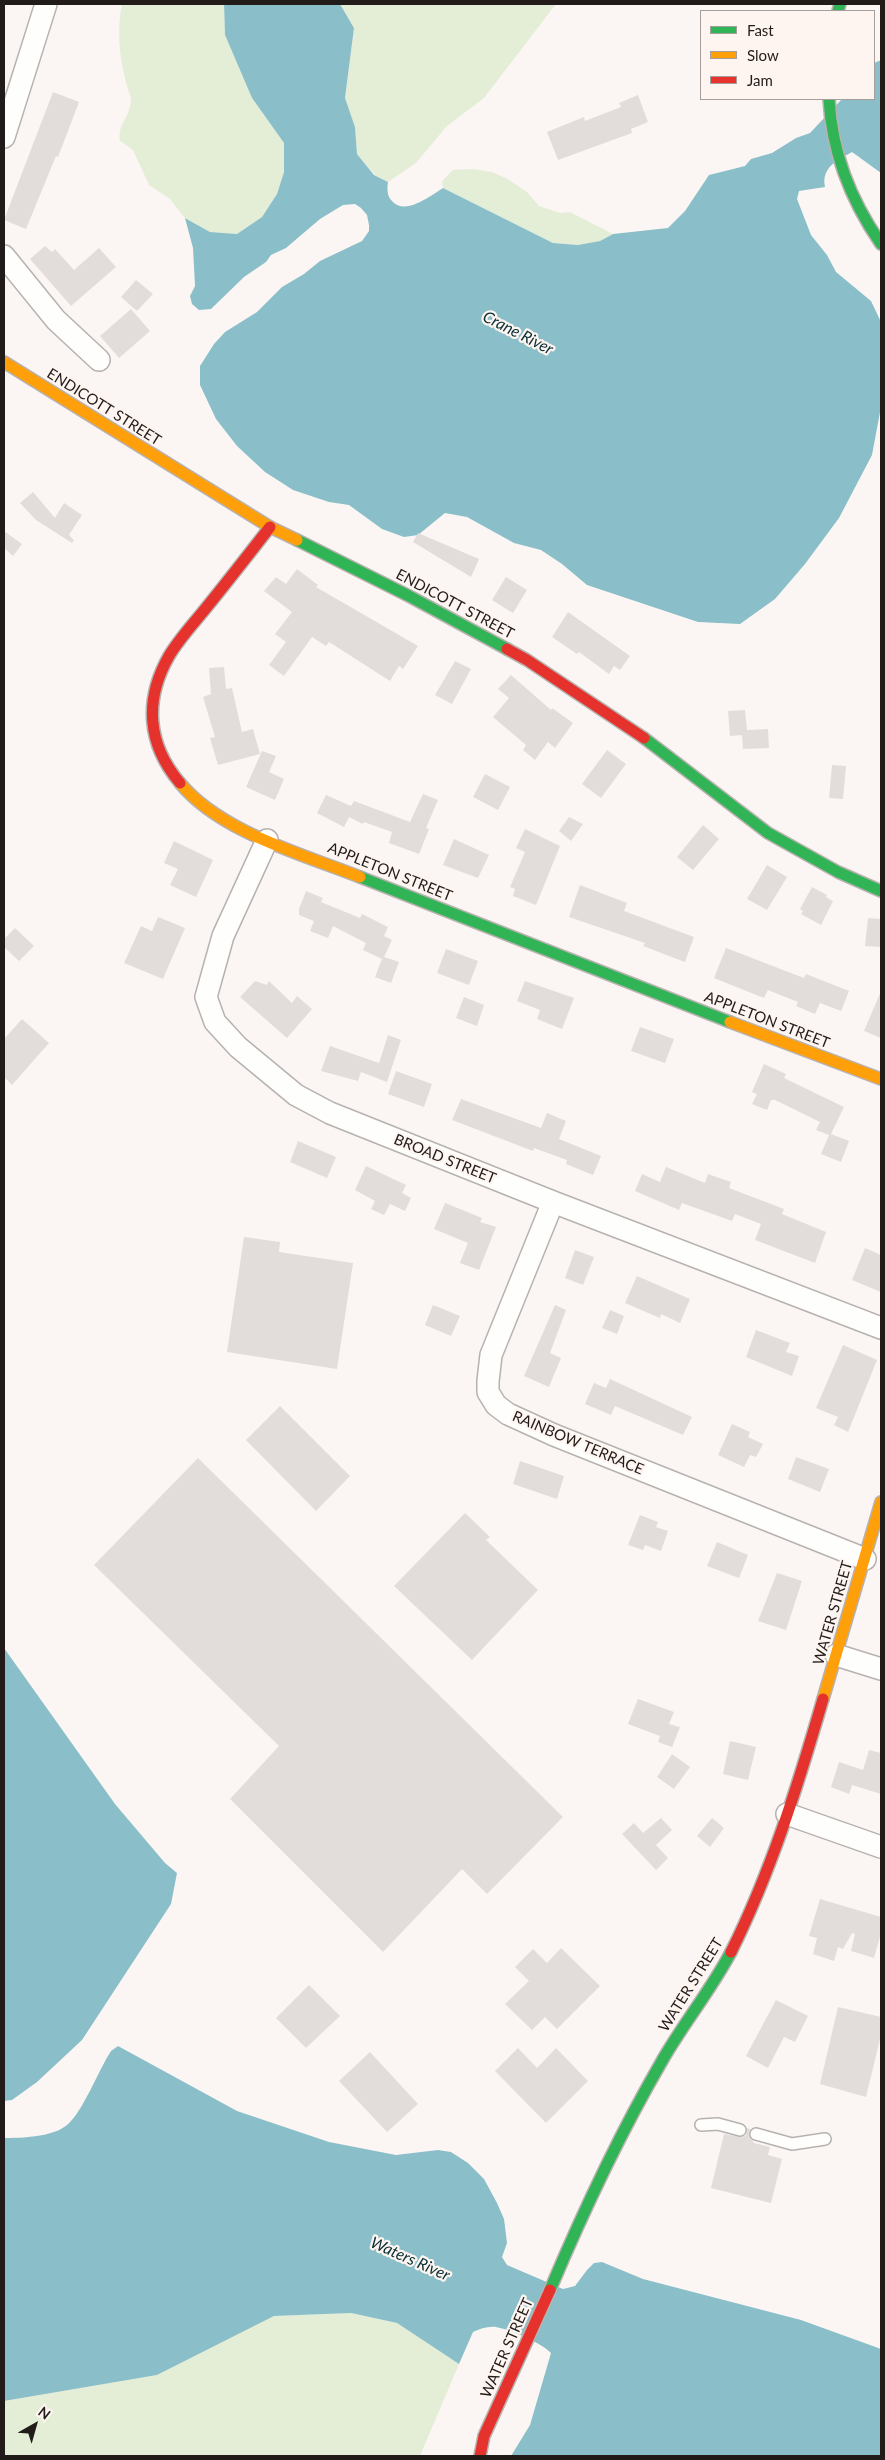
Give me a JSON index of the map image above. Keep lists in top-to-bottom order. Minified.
{"streets":{"main road":["ENDICOTT STREET","APPLETON STREET","WATER STREET"],"street":["BROAD STREET","RAINBOW TERRACE"]},"crossings":[["ENDICOTT STREET","APPLETON STREET"],["APPLETON STREET","BROAD STREET"],["BROAD STREET","RAINBOW TERRACE"],["RAINBOW TERRACE","WATER STREET"]],"water":["Crane River","Waters River"],"legend":["Fast","Slow","Jam"],"north":"top right"}
